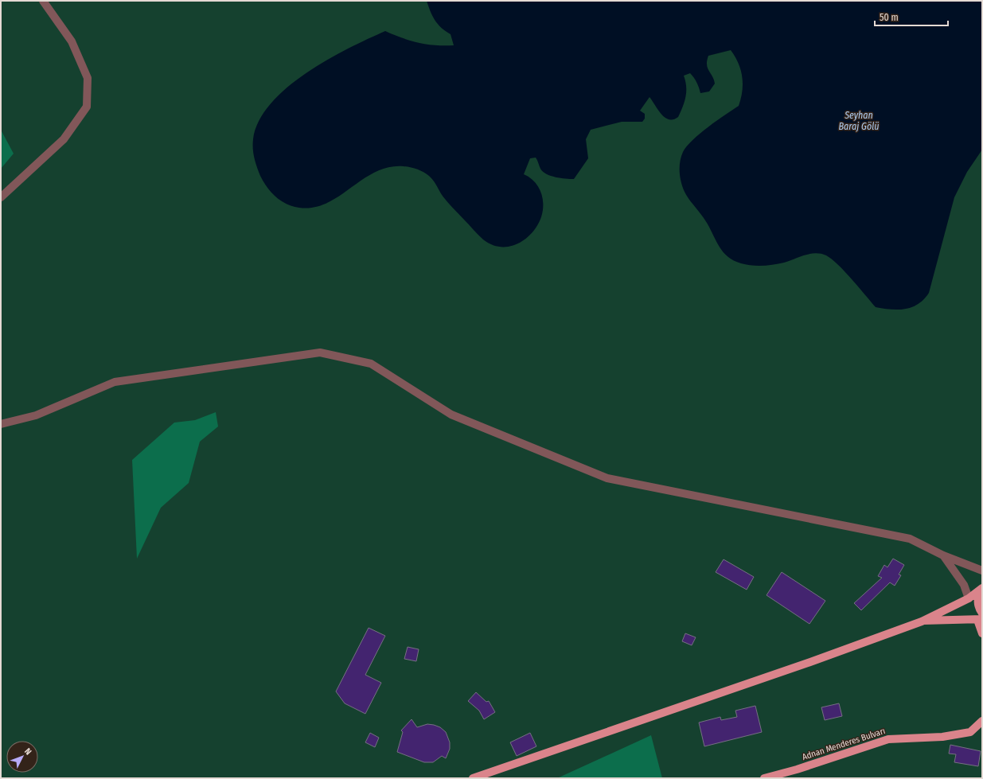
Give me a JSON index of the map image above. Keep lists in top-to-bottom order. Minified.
{"streets":{"main road":["Adnan Menderes Bulvarı"]},"water":["Seyhan Baraj Gölü"],"scale_bar":"50 m","north":"top right"}
